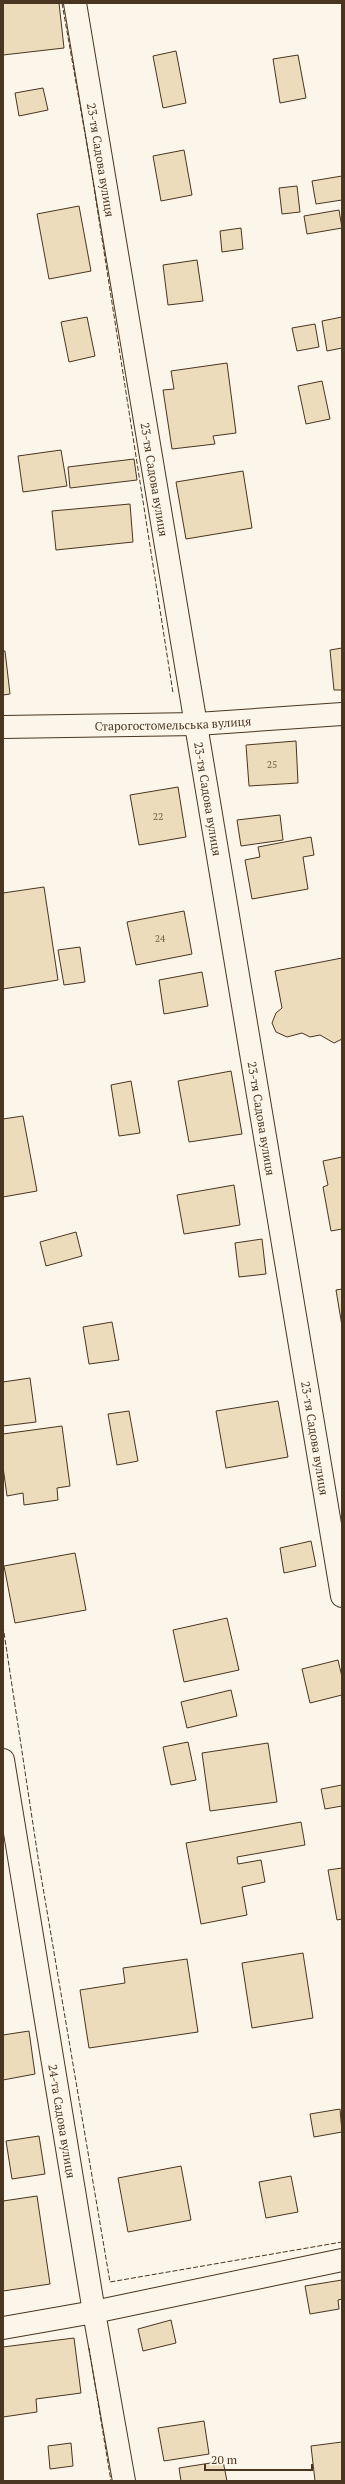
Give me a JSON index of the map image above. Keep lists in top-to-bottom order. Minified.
{"streets":{"street":["23-тя Садова вулиця","Старогостомельська вулиця","24-та Садова вулиця"]},"crossings":[["23-тя Садова вулиця","Старогостомельська вулиця"]],"house_numbers":["25","22","24"],"scale_bar":"20 m"}
